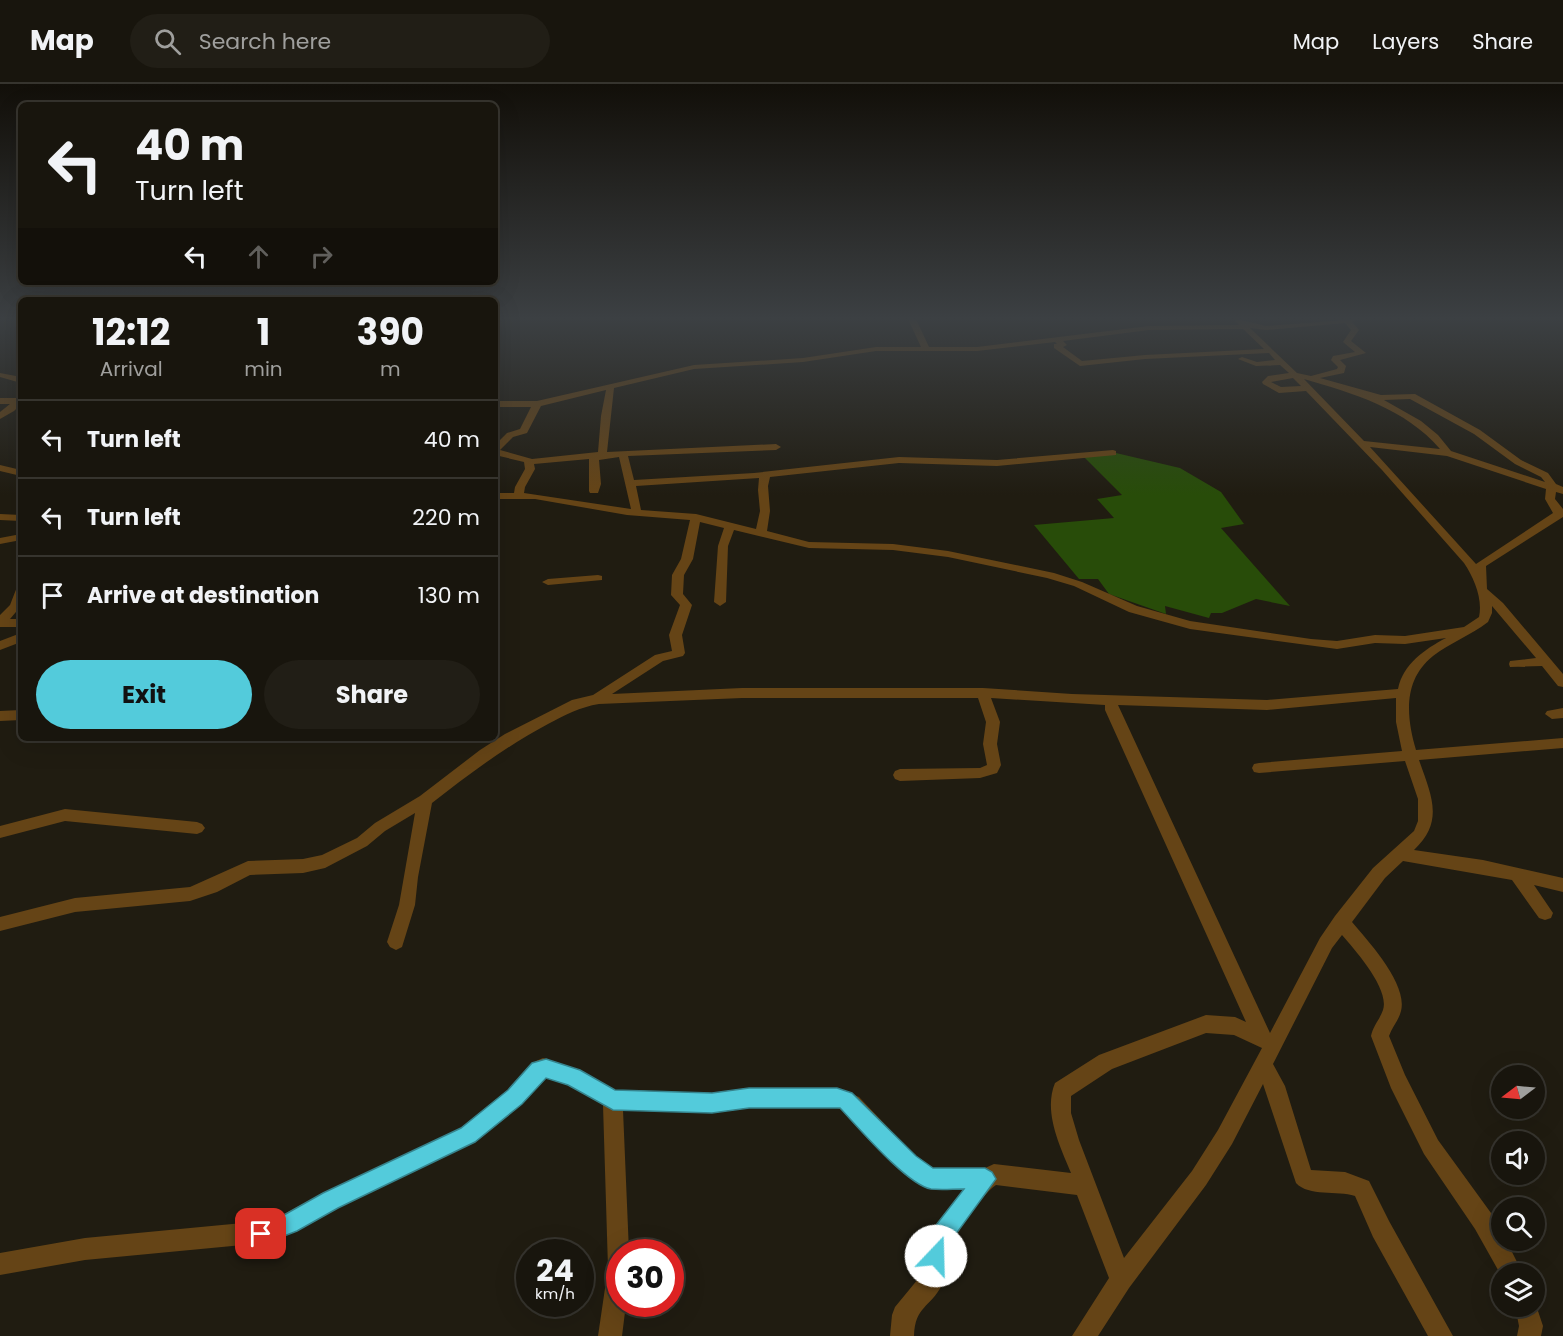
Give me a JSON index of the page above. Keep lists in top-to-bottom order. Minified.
{"north":"left","page":{"header":"Map","search":"Search here","nav":["Map","Layers","Share"],"turn":["40 m","Turn left"],"eta":["12:12","Arrival","1","min","390","m"],"list":[{"name":"Turn left","value":"40 m"},{"name":"Turn left","value":"220 m"},{"name":"Arrive at destination","value":"130 m"}],"buttons":["Exit","Share"],"speed":"24 km/h","limit":"30"}}
